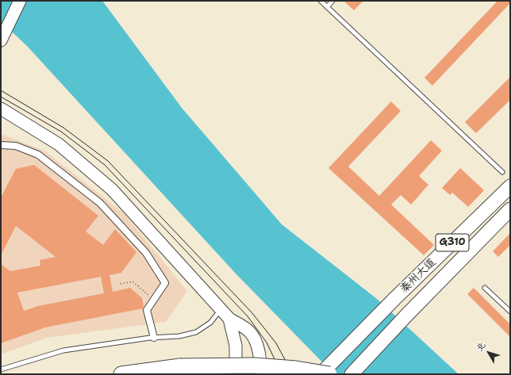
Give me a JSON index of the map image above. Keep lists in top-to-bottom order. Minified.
{"streets":{"highway":["G310","秦州大道"]},"north":"top left"}
